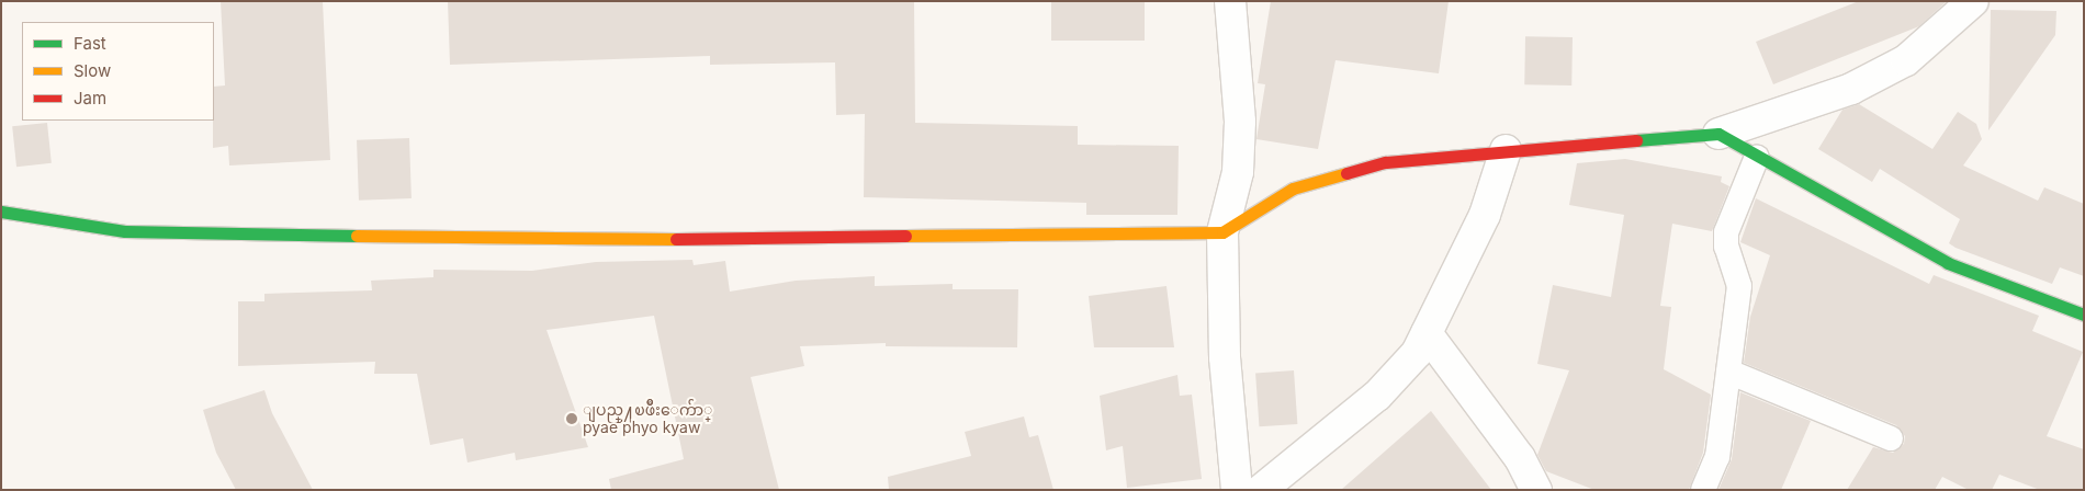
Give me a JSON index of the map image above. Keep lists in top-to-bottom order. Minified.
{"places":["ျပည္႔ၿဖိဳးေက်ာ္ pyae phyo kyaw"],"legend":["Fast","Slow","Jam"]}
